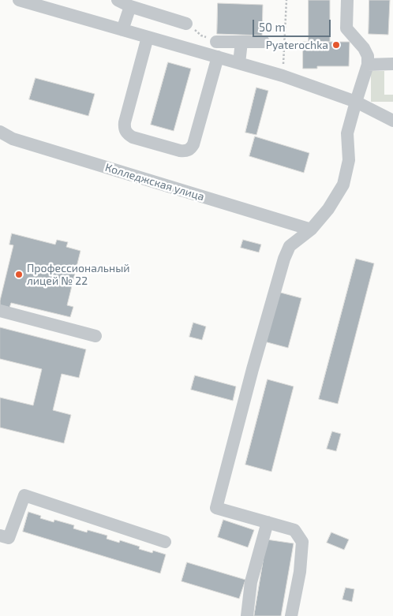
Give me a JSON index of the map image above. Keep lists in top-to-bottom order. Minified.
{"streets":{"street":["Колледжская улица"]},"places":["Pyaterochka","Профессиональный лицей № 22"],"scale_bar":"50 m"}
